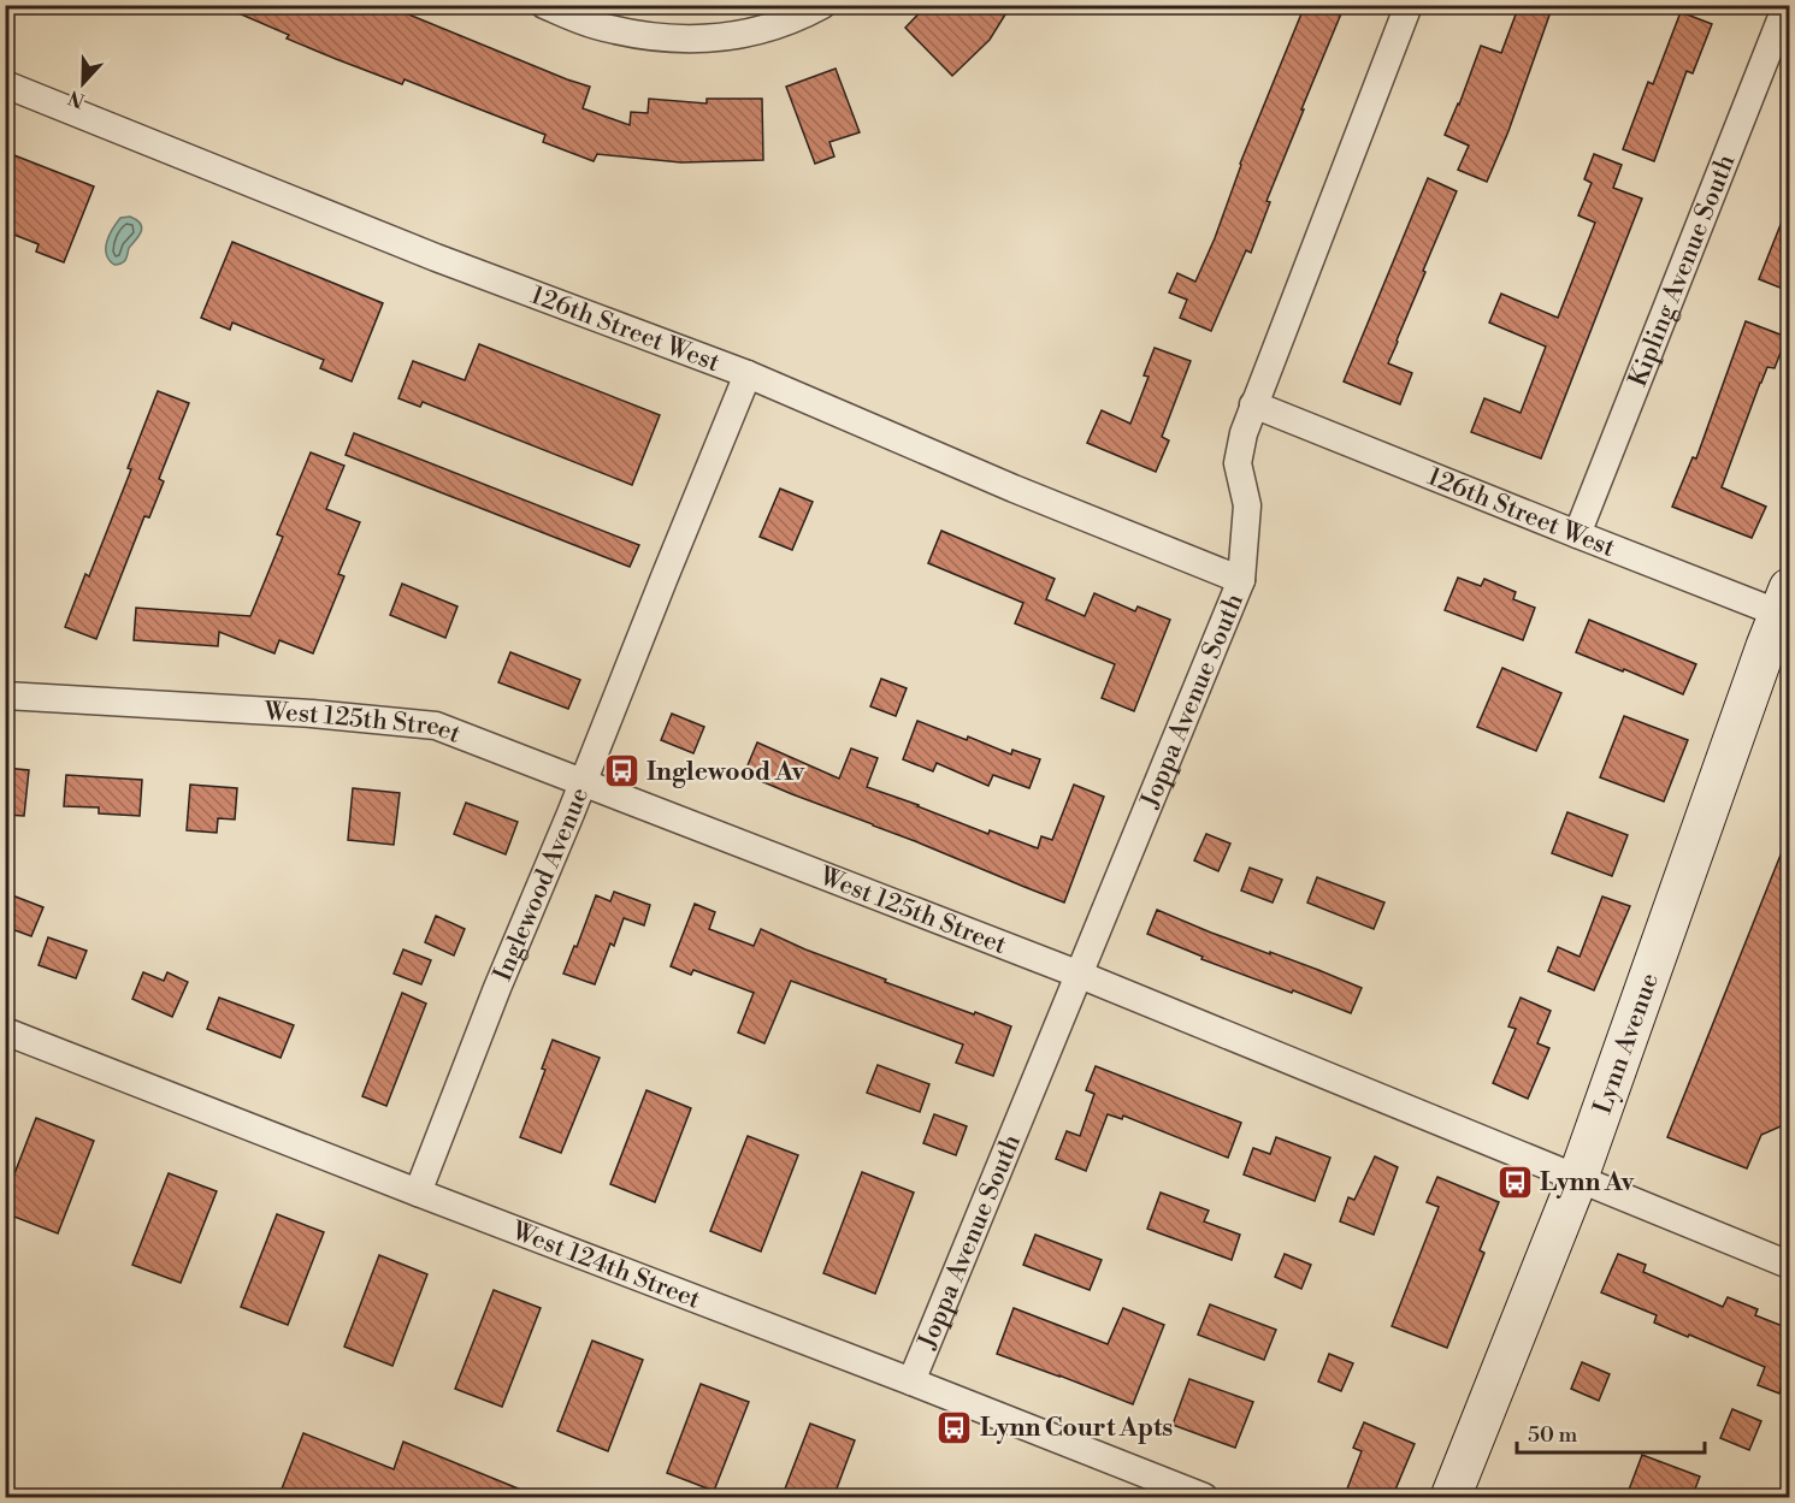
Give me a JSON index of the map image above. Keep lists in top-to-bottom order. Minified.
{"streets":{"main road":["Lynn Avenue"],"street":["Kipling Avenue South","126th Street West","Joppa Avenue South","West 125th Street","Inglewood Avenue","West 124th Street"]},"crossings":[["Kipling Avenue South","126th Street West"],["126th Street West","Joppa Avenue South"],["126th Street West","Inglewood Avenue"],["126th Street West","Lynn Avenue"],["Joppa Avenue South","West 125th Street"],["Joppa Avenue South","West 124th Street"],["West 125th Street","Inglewood Avenue"],["West 125th Street","Lynn Avenue"],["Inglewood Avenue","West 124th Street"]],"places":{"bus stop":["Inglewood Av","Lynn Av","Lynn Court Apts"]},"scale_bar":"50 m","north":"bottom"}
